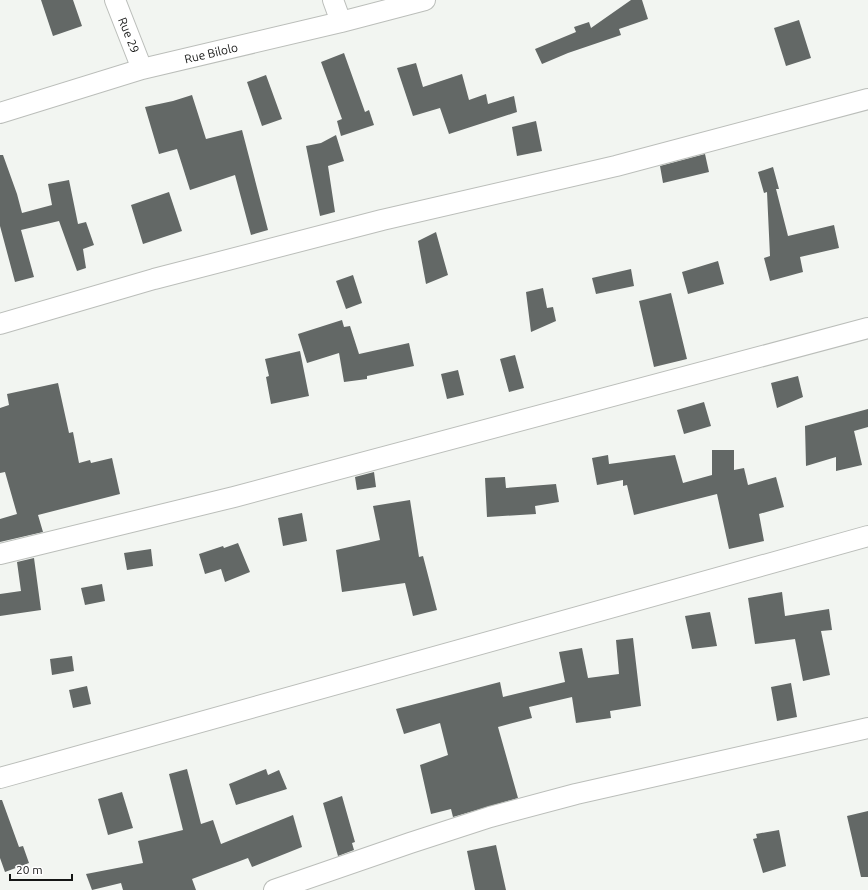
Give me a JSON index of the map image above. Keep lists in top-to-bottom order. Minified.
{"streets":{"street":["Rue 29","Rue Bilolo"]},"crossings":[["Rue 29","Rue Bilolo"]],"scale_bar":"20 m"}
